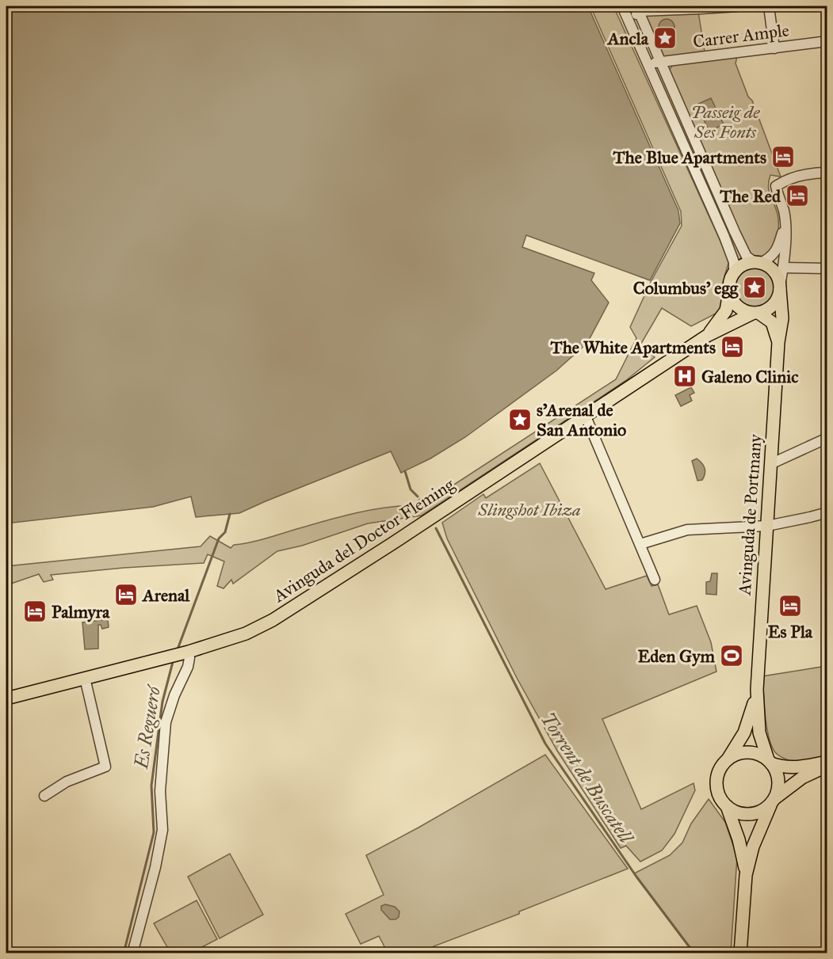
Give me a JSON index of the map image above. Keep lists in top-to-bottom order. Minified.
{"streets":{"main road":["Avinguda de Portmany","Avinguda del Doctor Fleming"],"street":["Carrer Ample"]},"crossings":[["Avinguda de Portmany","Avinguda del Doctor Fleming"]],"water":["Es Regueró","Torrent de Buscatell"],"parks":["Passeig de Ses Fonts","Slingshot Ibiza"],"places":{"place":["Ancla","Columbus' egg","s'Arenal de San Antonio"],"hotel":["The Blue Apartments","The Red","The White Apartments","Arenal","Es Pla","Palmyra"],"hospital":["Galeno Clinic"],"sports":["Eden Gym"]}}
